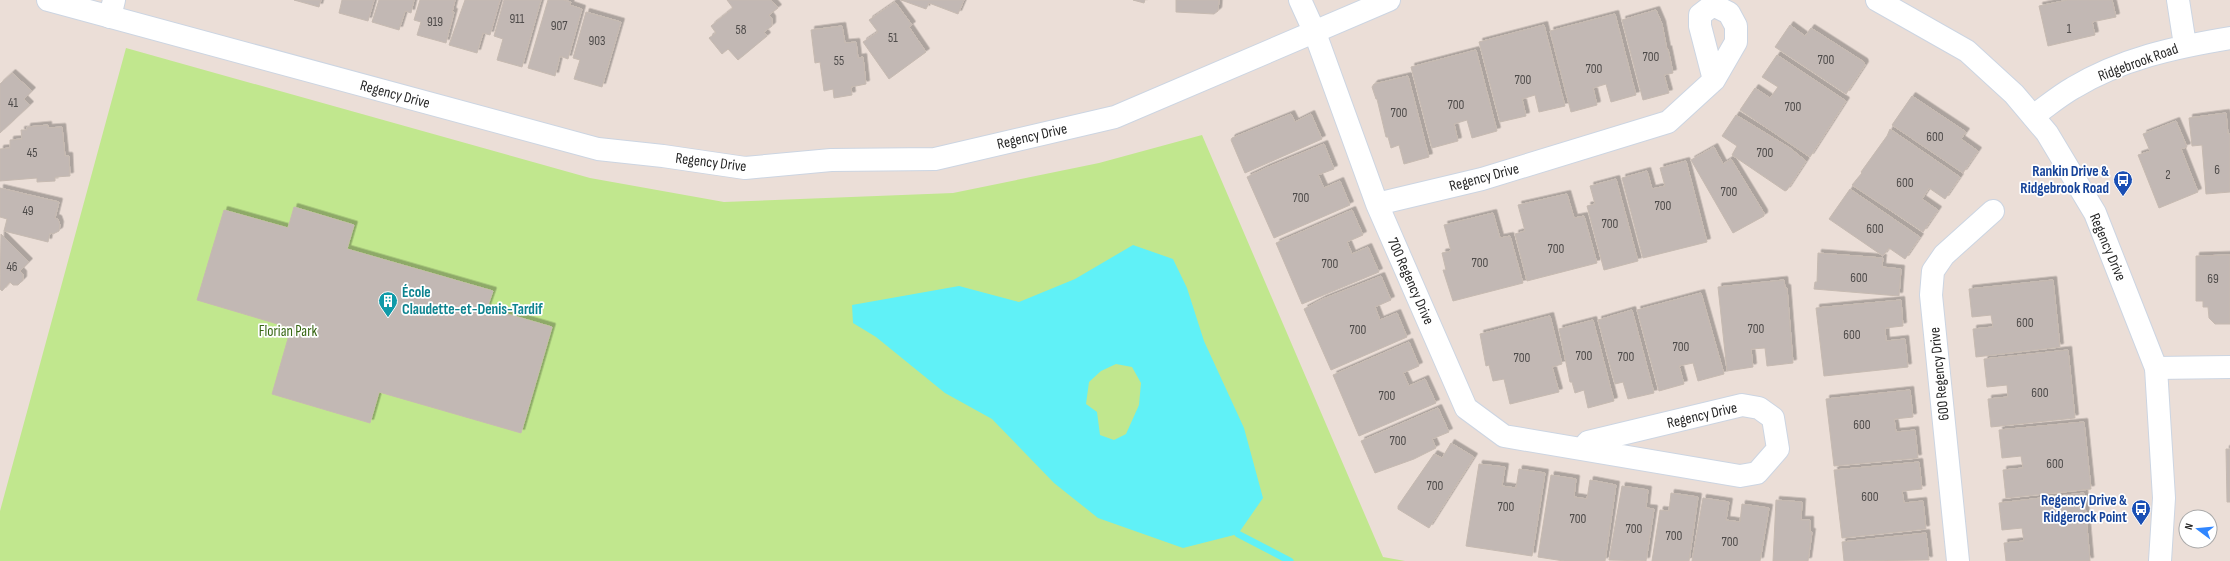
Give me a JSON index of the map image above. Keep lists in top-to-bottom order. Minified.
{"streets":{"street":["Ridgebrook Road","Regency Drive","700 Regency Drive","600 Regency Drive"]},"crossings":[["Ridgebrook Road","Regency Drive"],["Regency Drive","700 Regency Drive"]],"parks":["Florian Park"],"places":{"bus stop":["Rankin Drive & Ridgebrook Road","Regency Drive & Ridgerock Point"],"building":["École Claudette-et-Denis-Tardif"]},"house_numbers":["911","919","907","1","58","51","903","700","700","55","700","700","41","700","700","700","600","45","700","6","2","600","700","700","700","49","700","600","700","700","700","46","600","69","600","700","700","600","700","700","700","700","600","700","600","700","600","700","600","700","700","700","700","700"],"north":"left"}
